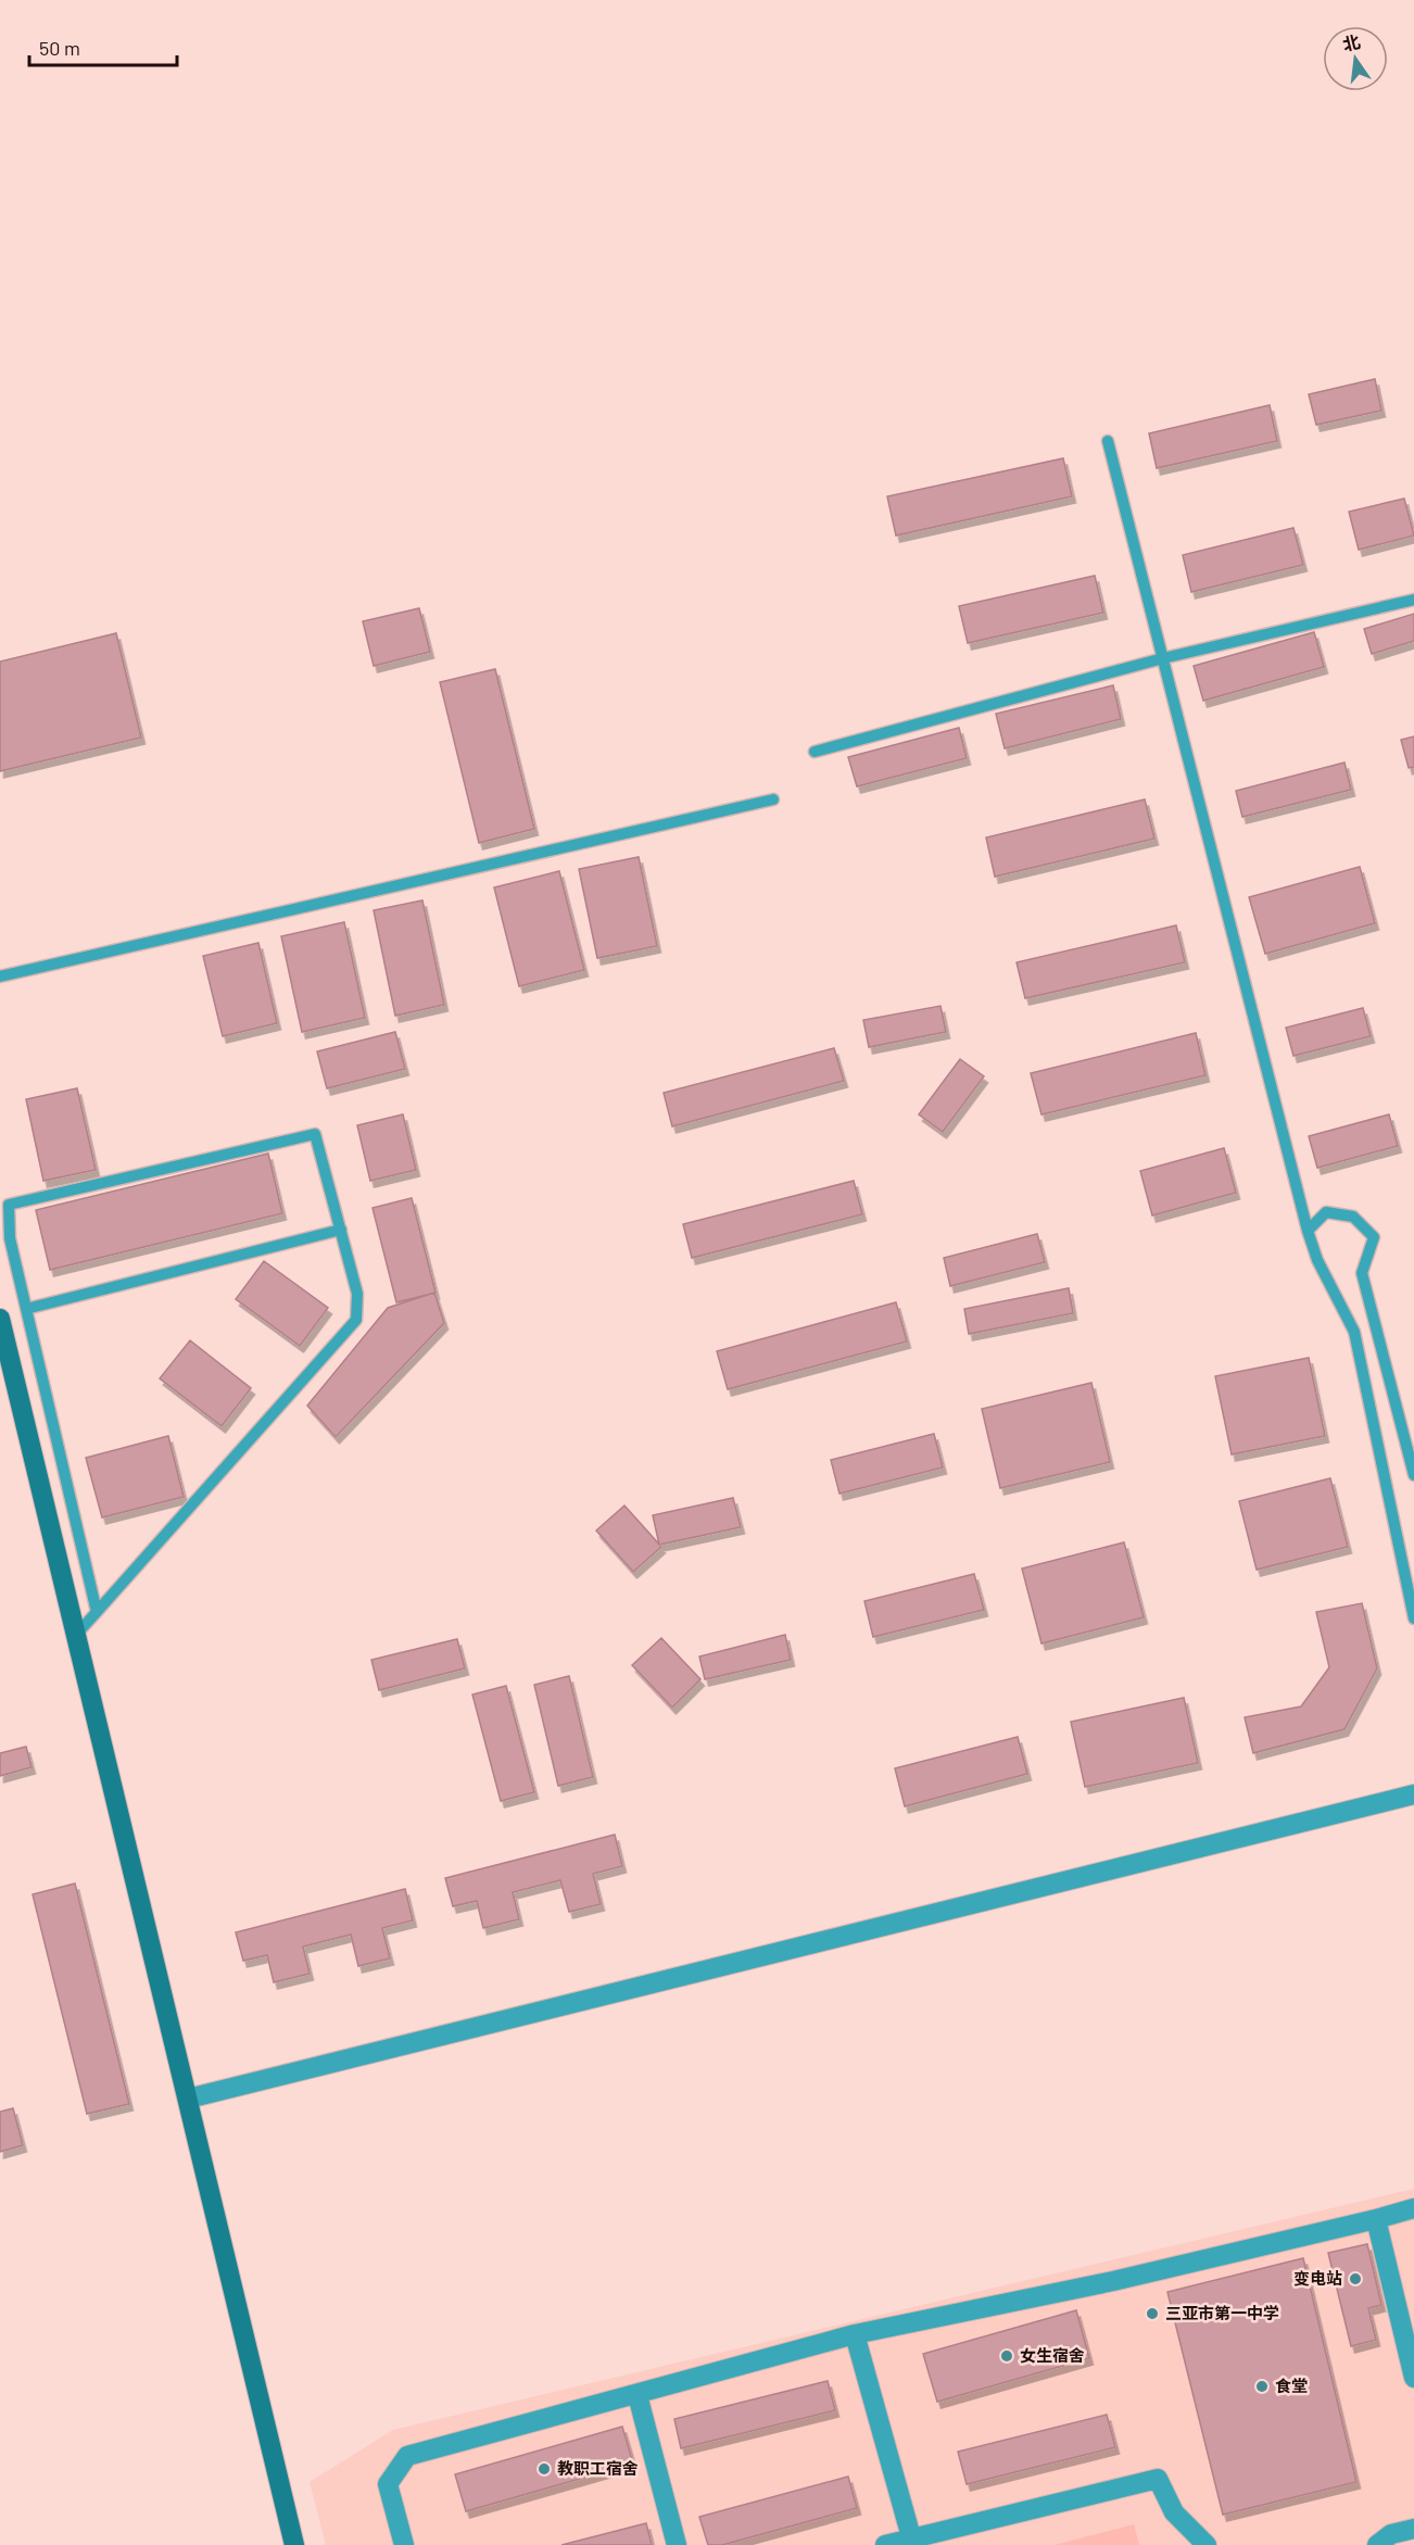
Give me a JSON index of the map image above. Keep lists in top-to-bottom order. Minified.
{"places":["变电站","三亚市第一中学","女生宿舍","食堂","教职工宿舍"],"scale_bar":"50 m","north":"top"}
